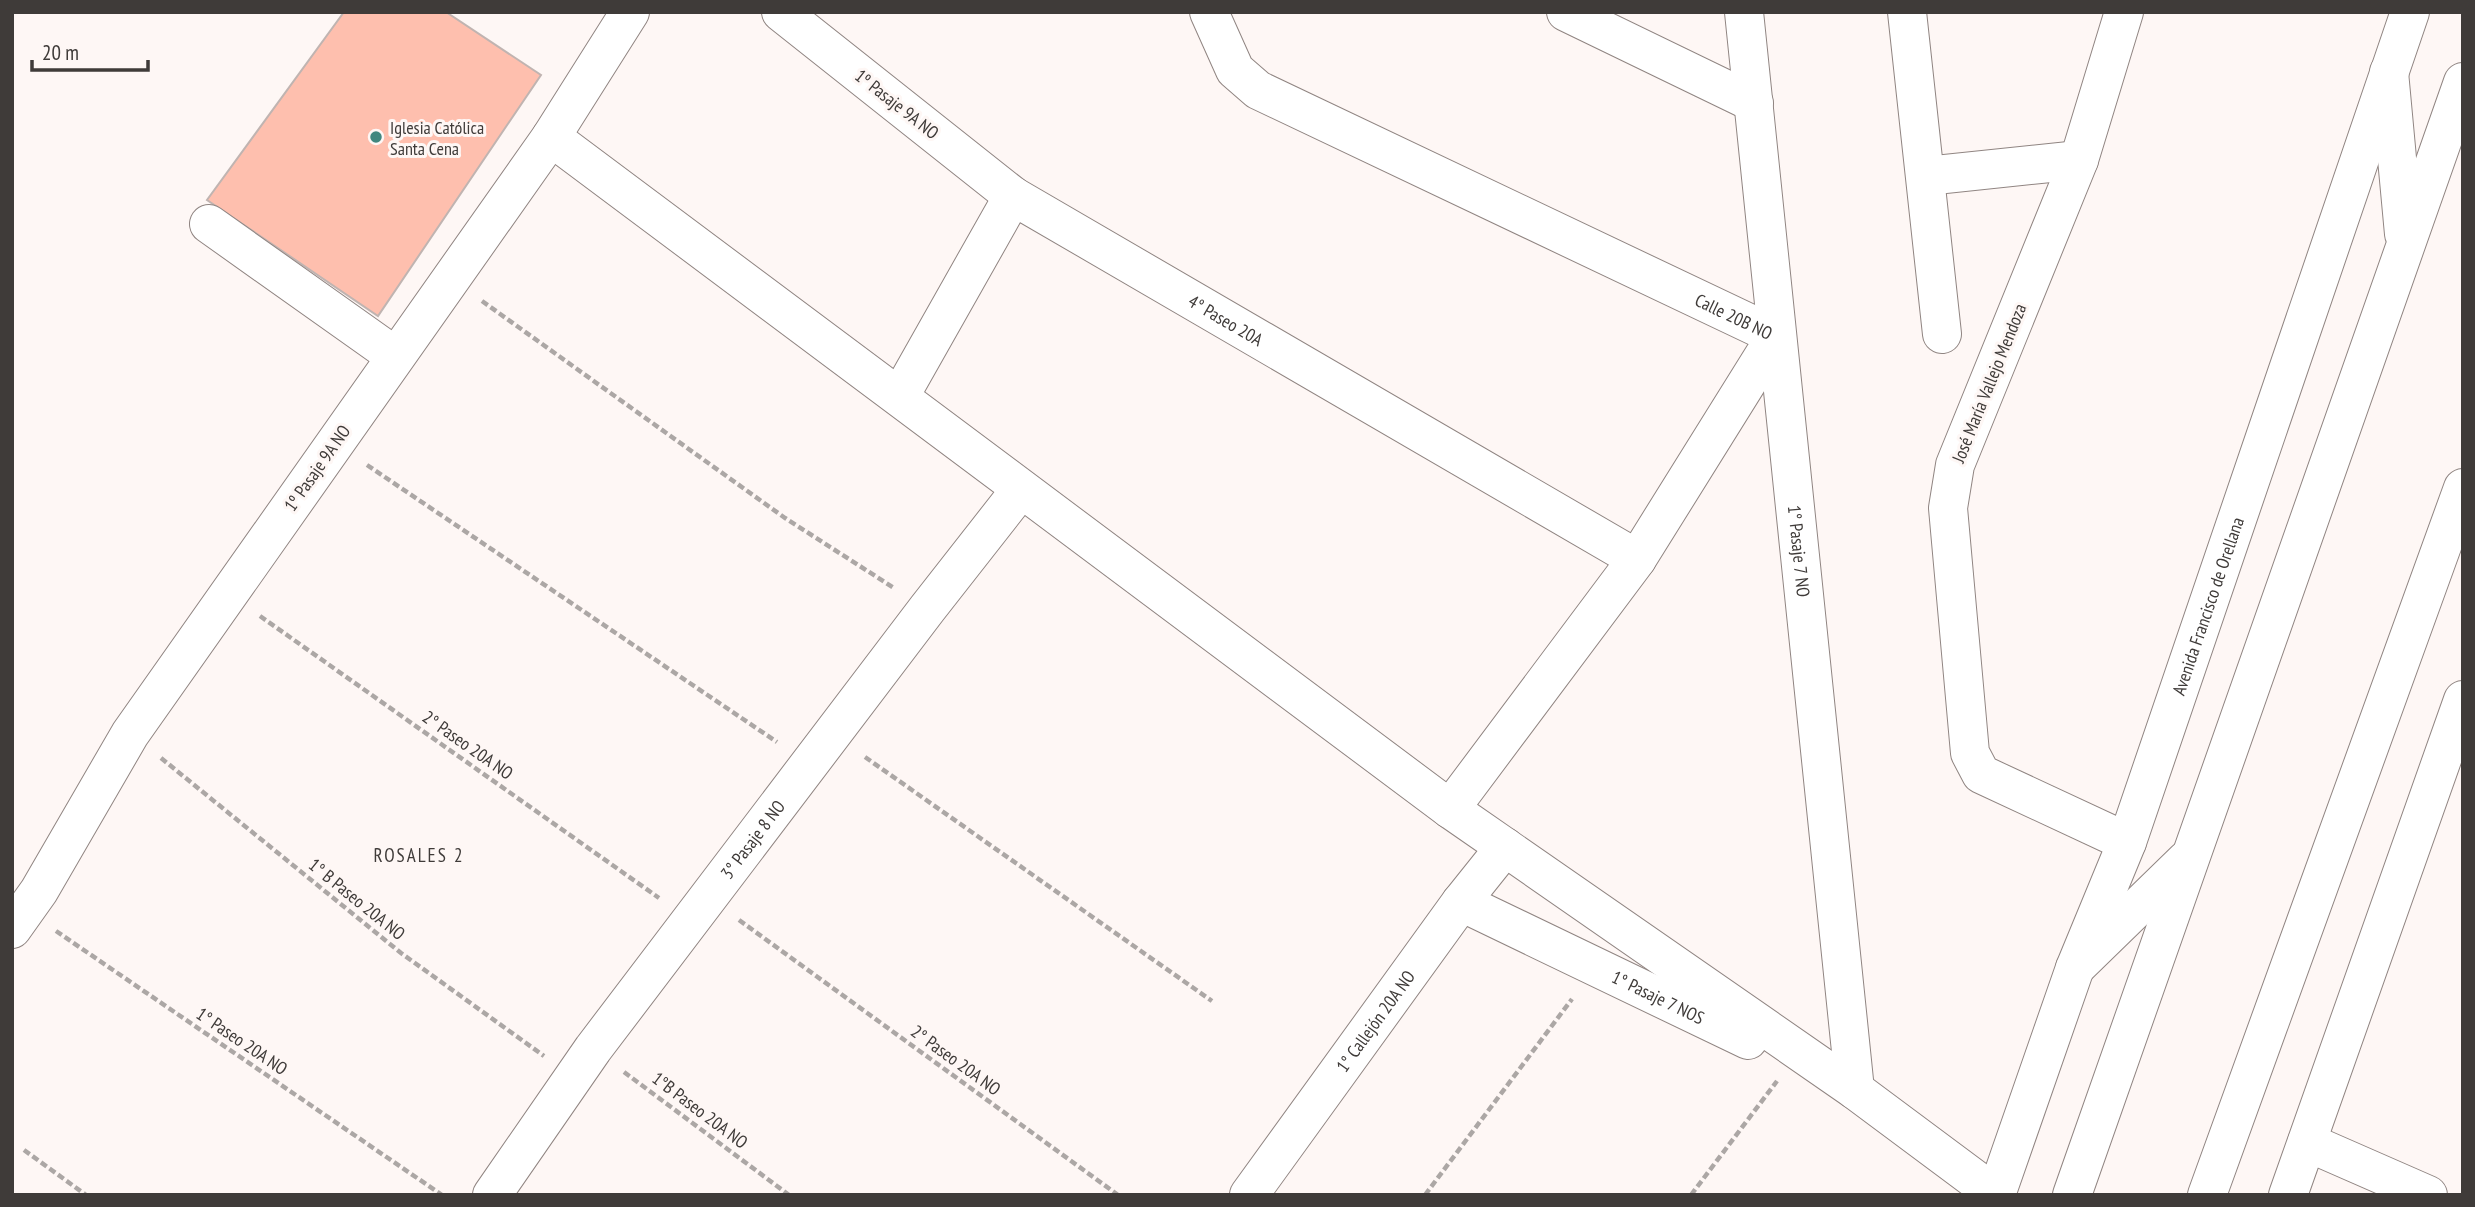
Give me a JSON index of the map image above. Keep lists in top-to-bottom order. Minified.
{"streets":{"main road":["1º Pasaje 9A NO","Calle 20B NO","4° Paseo 20A","José María Vallejo Mendoza","1° Pasaje 7 NO","Avenida Francisco de Orellana","3° Pasaje 8 NO","1° Pasaje 7 NOS","1° Callejón 20A NO"],"path":["2° Paseo 20A NO","1° B Paseo 20A NO","1° Paseo 20A NO","1°B Paseo 20A NO"]},"crossings":[["1º Pasaje 9A NO","4° Paseo 20A"],["1º Pasaje 9A NO","2° Paseo 20A NO"],["1º Pasaje 9A NO","1° B Paseo 20A NO"],["1º Pasaje 9A NO","1° Paseo 20A NO"],["Calle 20B NO","4° Paseo 20A"],["Calle 20B NO","1° Pasaje 7 NO"],["José María Vallejo Mendoza","Avenida Francisco de Orellana"],["1° Pasaje 7 NO","1° Pasaje 7 NOS"],["2° Paseo 20A NO","3° Pasaje 8 NO"],["3° Pasaje 8 NO","1° B Paseo 20A NO"],["3° Pasaje 8 NO","1°B Paseo 20A NO"],["1° B Paseo 20A NO","1°B Paseo 20A NO"],["1° Pasaje 7 NOS","1° Callejón 20A NO"]],"districts":["ROSALES 2"],"places":["Iglesia Católica Santa Cena"],"scale_bar":"20 m"}
